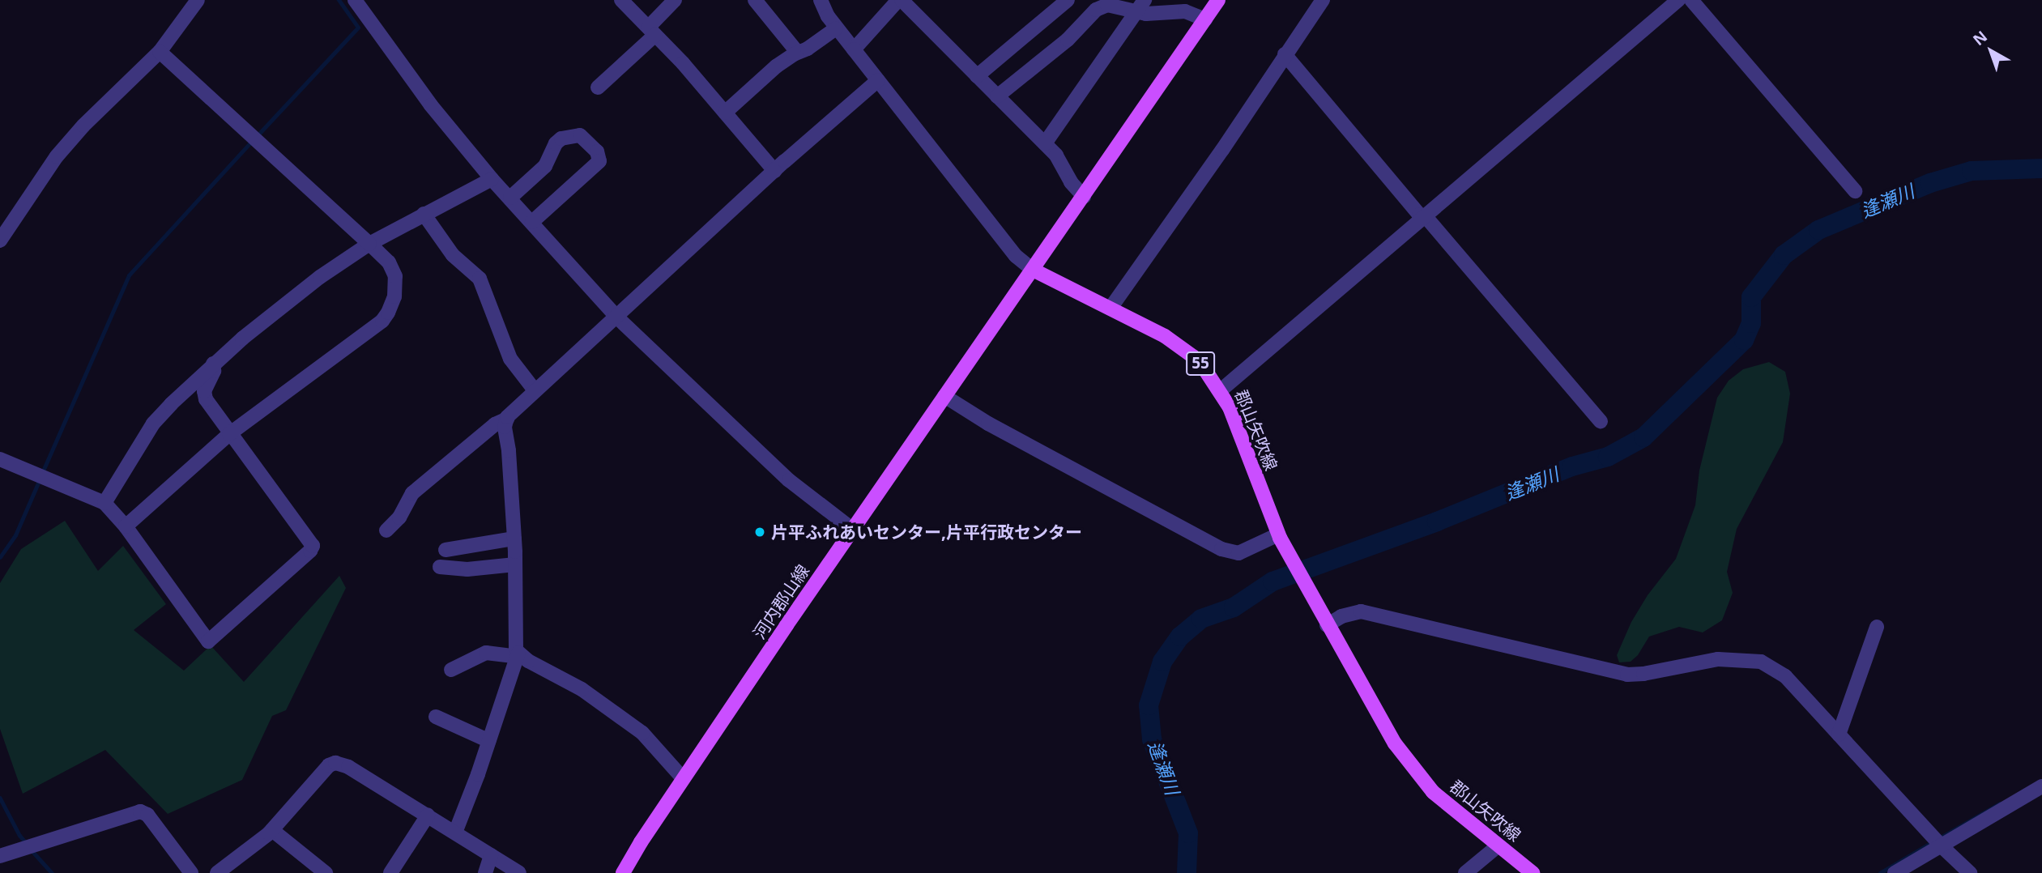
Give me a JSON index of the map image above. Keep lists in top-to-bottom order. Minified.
{"streets":{"main road":["55","郡山矢吹線","河内郡山線"]},"crossings":[["郡山矢吹線","河内郡山線"]],"water":["逢瀬川"],"places":["片平ふれあいセンター,片平行政センター"],"north":"top left"}
